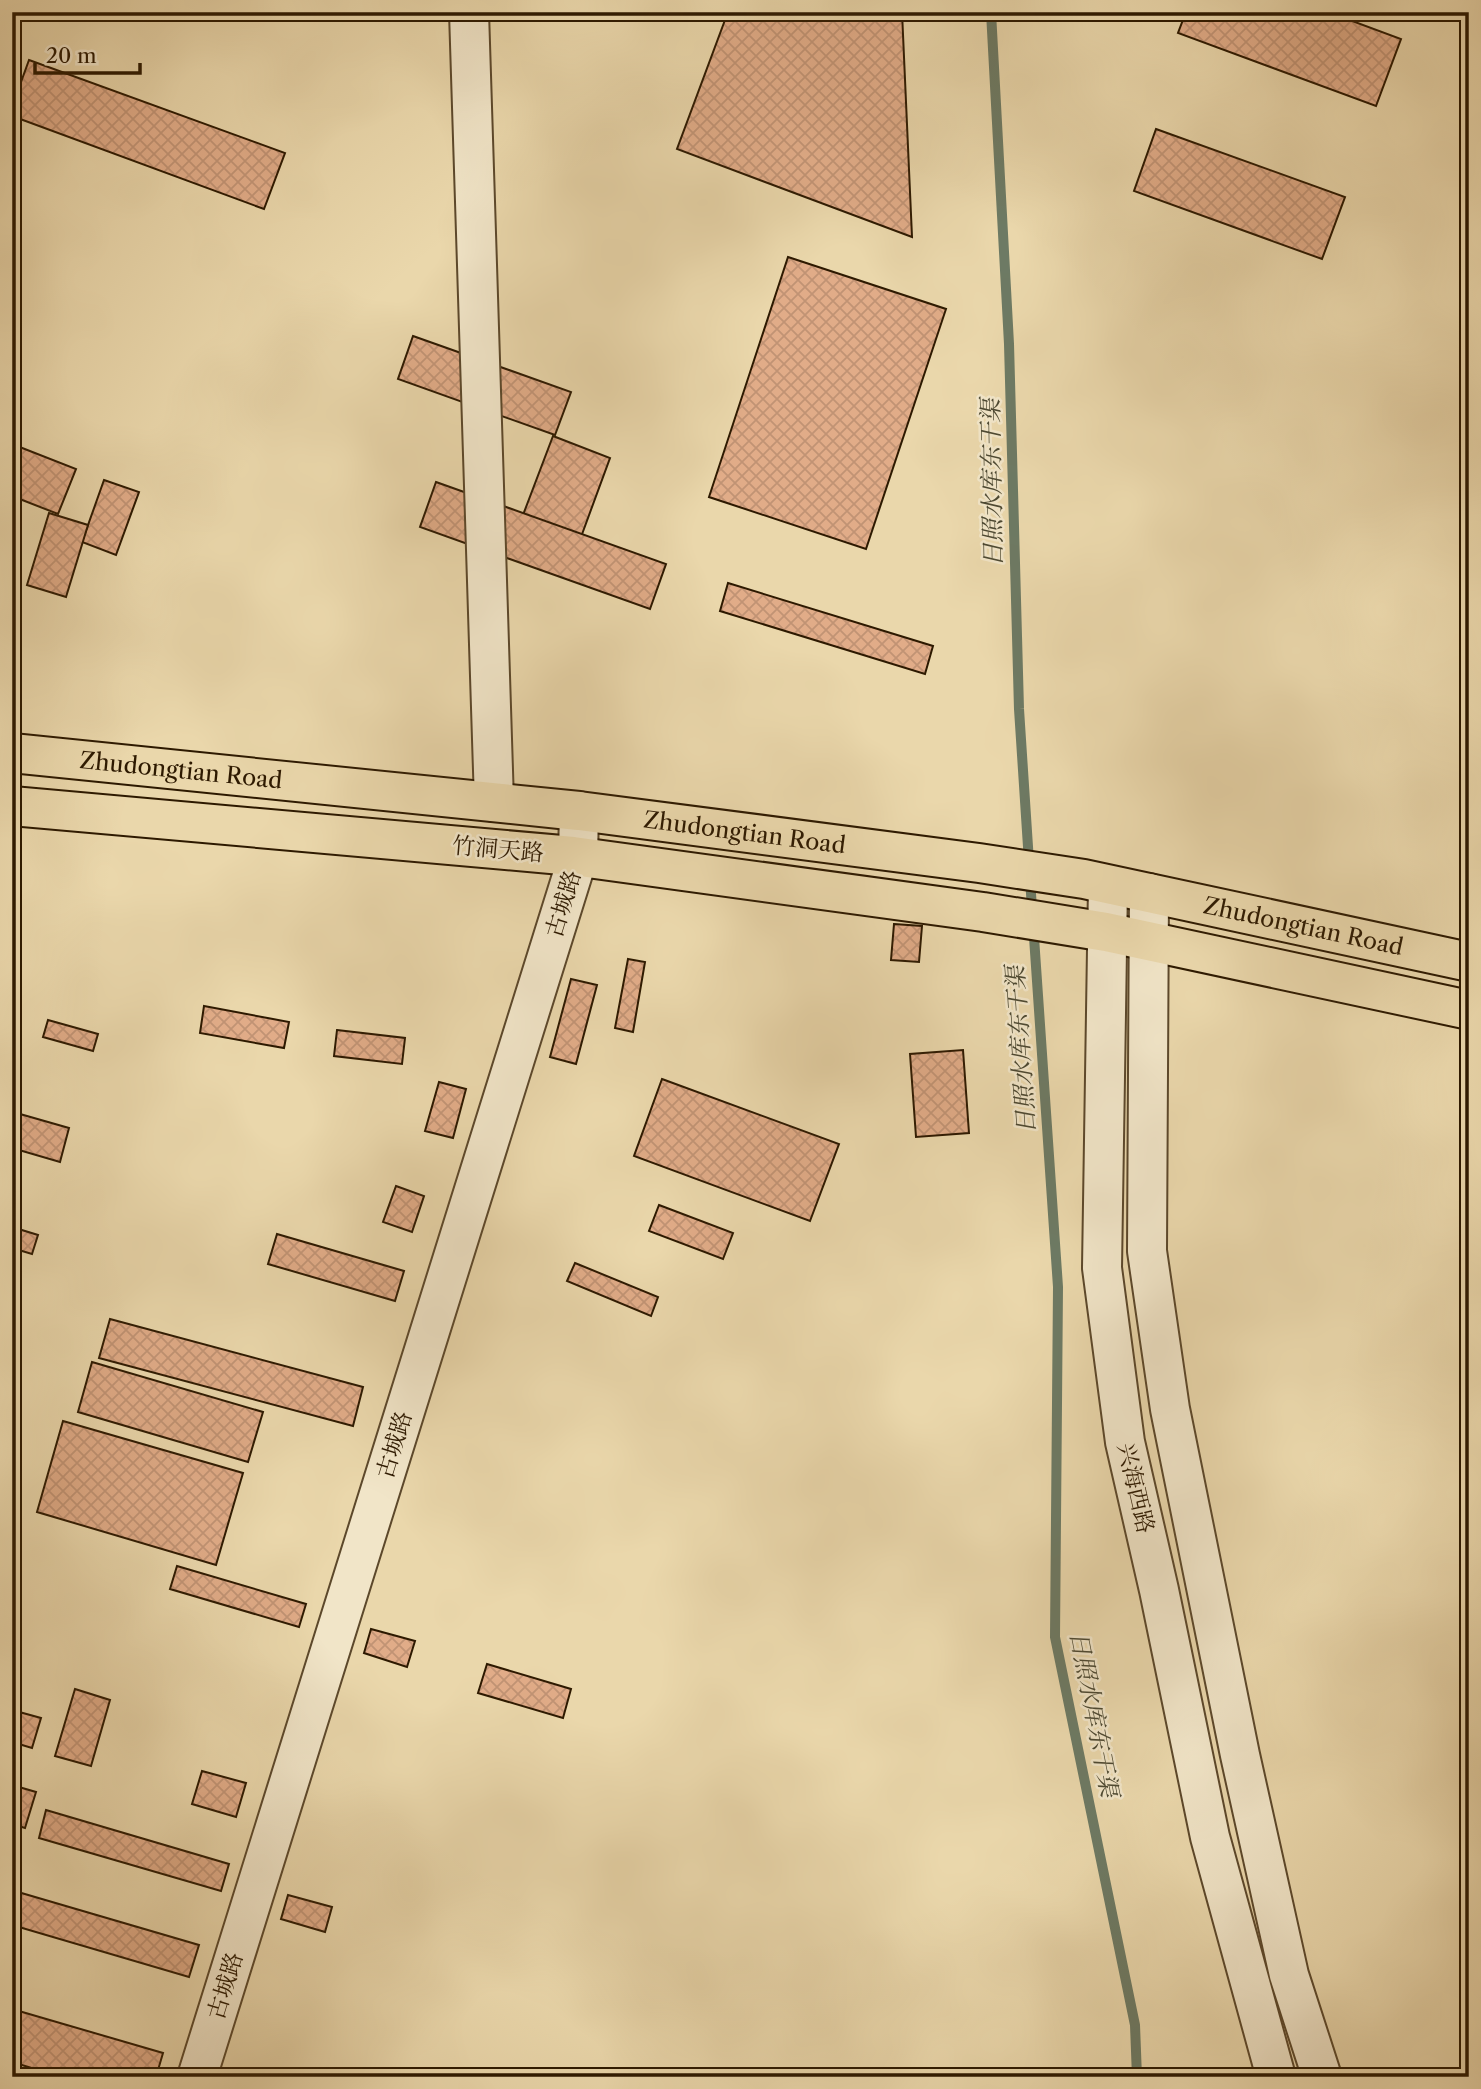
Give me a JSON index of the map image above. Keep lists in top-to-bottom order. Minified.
{"streets":{"main road":["Zhudongtian Road","竹洞天路"],"street":["古城路","兴海西路"]},"crossings":[["Zhudongtian Road","竹洞天路"],["Zhudongtian Road","古城路"],["Zhudongtian Road","兴海西路"],["竹洞天路","古城路"]],"water":["日照水库东干渠"],"scale_bar":"20 m"}
